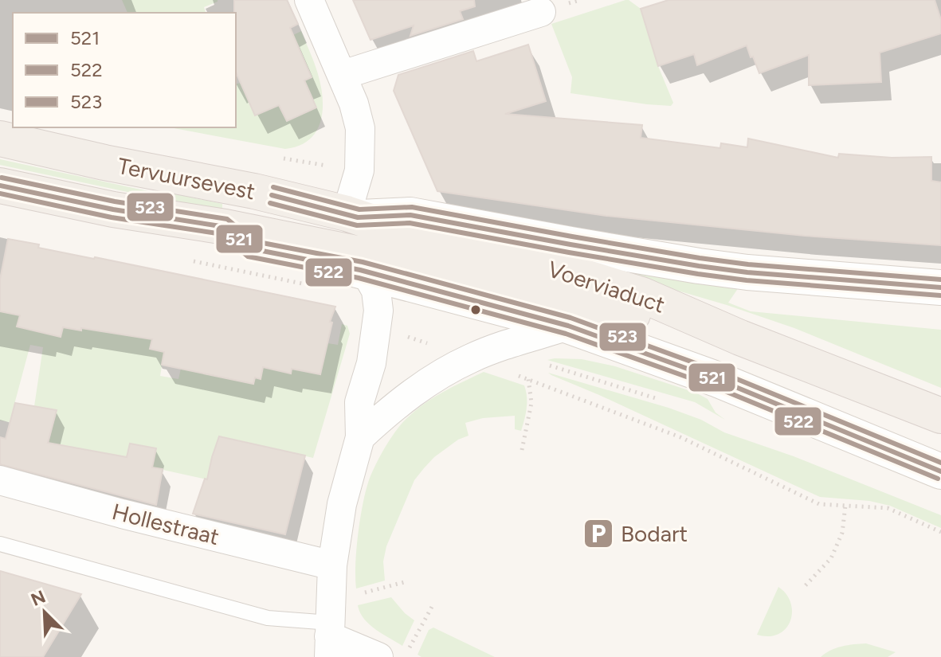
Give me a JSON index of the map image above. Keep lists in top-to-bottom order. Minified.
{"streets":{"main road":["Tervuursevest","Voerviaduct"],"street":["Hollestraat"]},"crossings":[["Tervuursevest","Voerviaduct"]],"places":{"parking":["Bodart"]},"lines":["transit line 523","transit line 521","transit line 522"],"legend":["521","522","523"],"north":"top left"}
